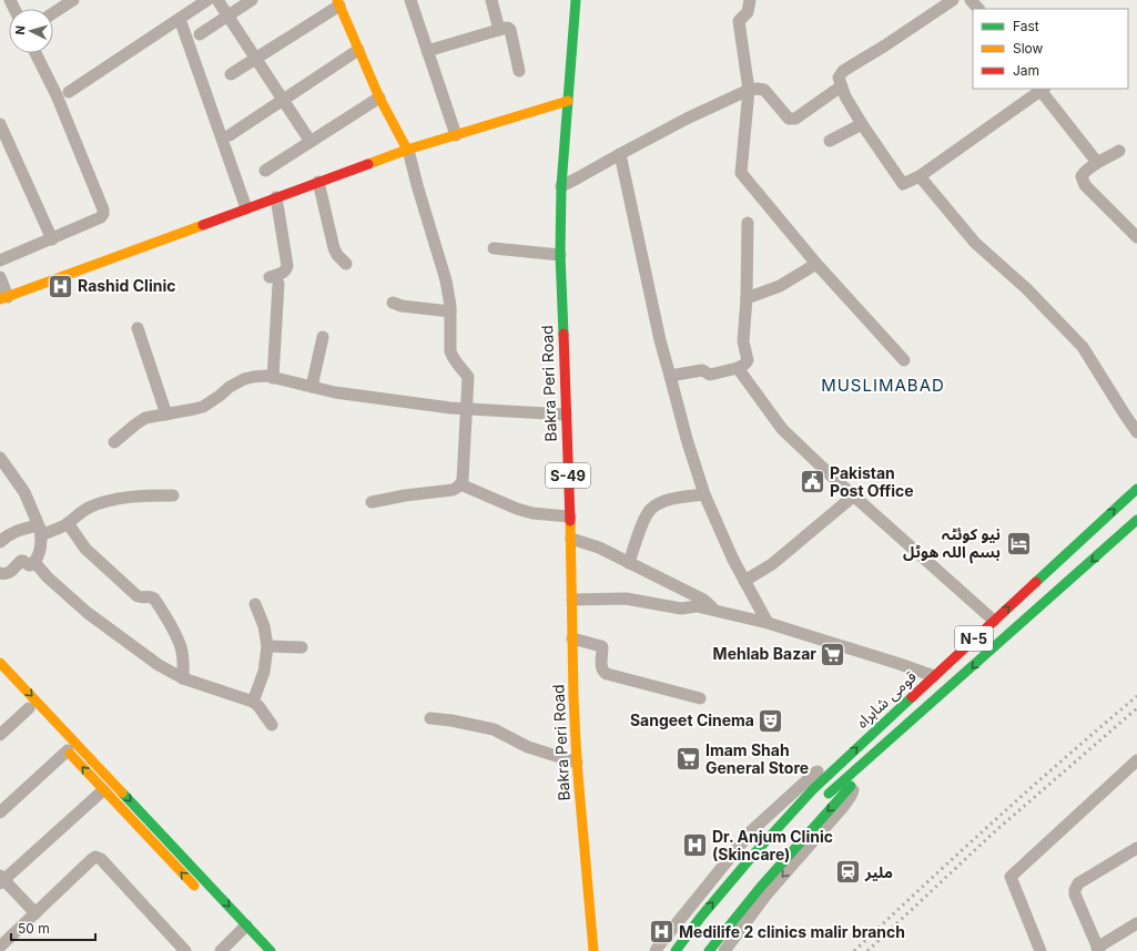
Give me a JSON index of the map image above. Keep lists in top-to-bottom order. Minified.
{"streets":{"main road":["Bakra Peri Road","S-49","N-5","قومی شاہراہ"]},"districts":["MUSLIMABAD"],"places":{"hospital":["Rashid Clinic","Dr. Anjum Clinic (Skincare)","Medilife 2 clinics malir branch"],"public building":["Pakistan Post Office"],"hotel":["نیو کوئٹہ بسم اللہ ھوٹل"],"supermarket":["Mehlab Bazar","Imam Shah General Store"],"theatre":["Sangeet Cinema"],"station":["ملیر"]},"legend":["Fast","Slow","Jam"],"scale_bar":"50 m","north":"left"}
